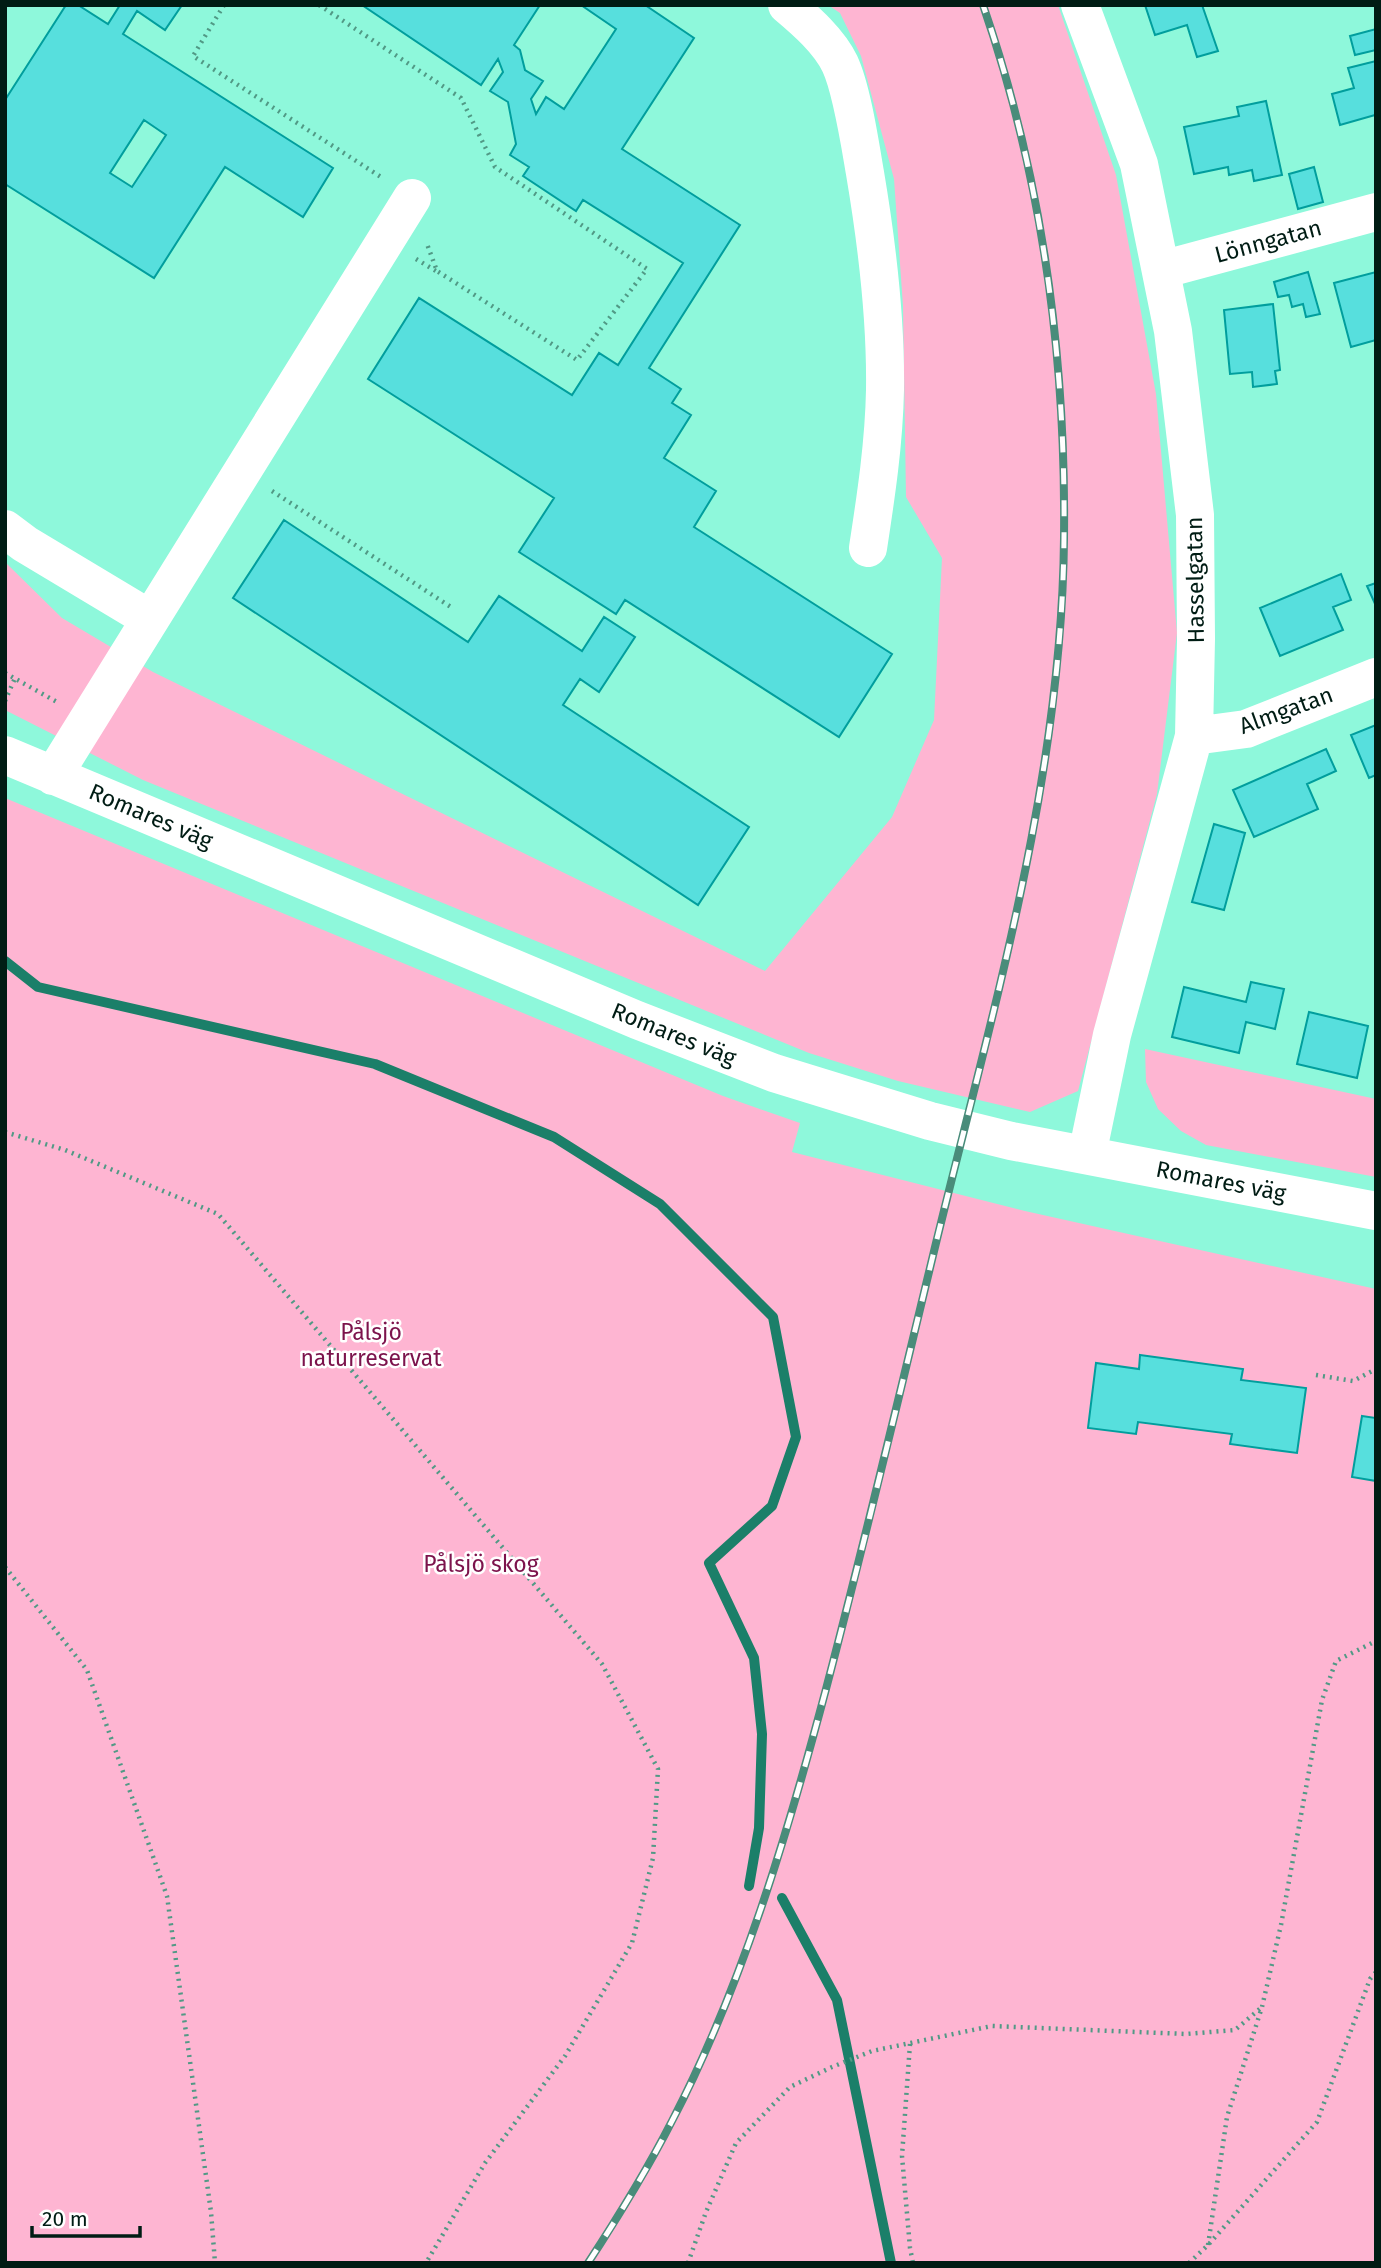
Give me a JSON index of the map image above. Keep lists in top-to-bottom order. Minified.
{"streets":{"street":["Lönngatan","Hasselgatan","Almgatan","Romares väg"]},"crossings":[["Lönngatan","Hasselgatan"],["Hasselgatan","Almgatan"],["Hasselgatan","Romares väg"]],"parks":["Pålsjö naturreservat","Pålsjö skog"],"scale_bar":"20 m"}
